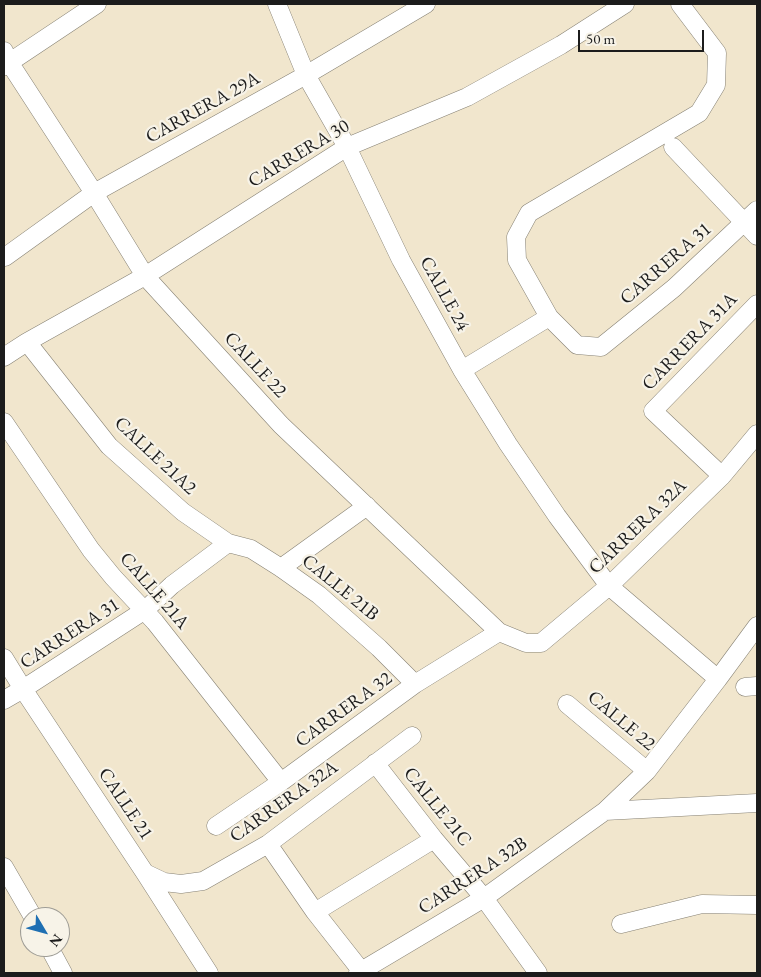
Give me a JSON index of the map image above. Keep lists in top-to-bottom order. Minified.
{"streets":{"street":["CARRERA 29A","CARRERA 30","CARRERA 31","CALLE 24","CARRERA 31A","CALLE 22","CALLE 21A2","CARRERA 32A","CALLE 21B","CALLE 21A","CARRERA 32","CALLE 21","CALLE 21C","CARRERA 32B"]},"crossings":[["CARRERA 29A","CALLE 24"],["CARRERA 29A","CALLE 22"],["CARRERA 30","CALLE 24"],["CARRERA 30","CALLE 22"],["CARRERA 30","CALLE 21A2"],["CARRERA 31","CALLE 21A2"],["CARRERA 31","CALLE 21B"],["CARRERA 31","CALLE 21A"],["CARRERA 31","CALLE 21"],["CALLE 24","CARRERA 32A"],["CALLE 24","CARRERA 32B"],["CARRERA 31A","CARRERA 32A"],["CALLE 22","CARRERA 32A"],["CALLE 22","CARRERA 32"],["CALLE 22","CARRERA 32B"],["CALLE 21A2","CALLE 21B"],["CARRERA 32A","CALLE 21"],["CARRERA 32A","CALLE 21C"],["CALLE 21B","CARRERA 32"],["CALLE 21A","CARRERA 32"],["CALLE 21C","CARRERA 32B"]],"scale_bar":"50 m","north":"bottom right"}
